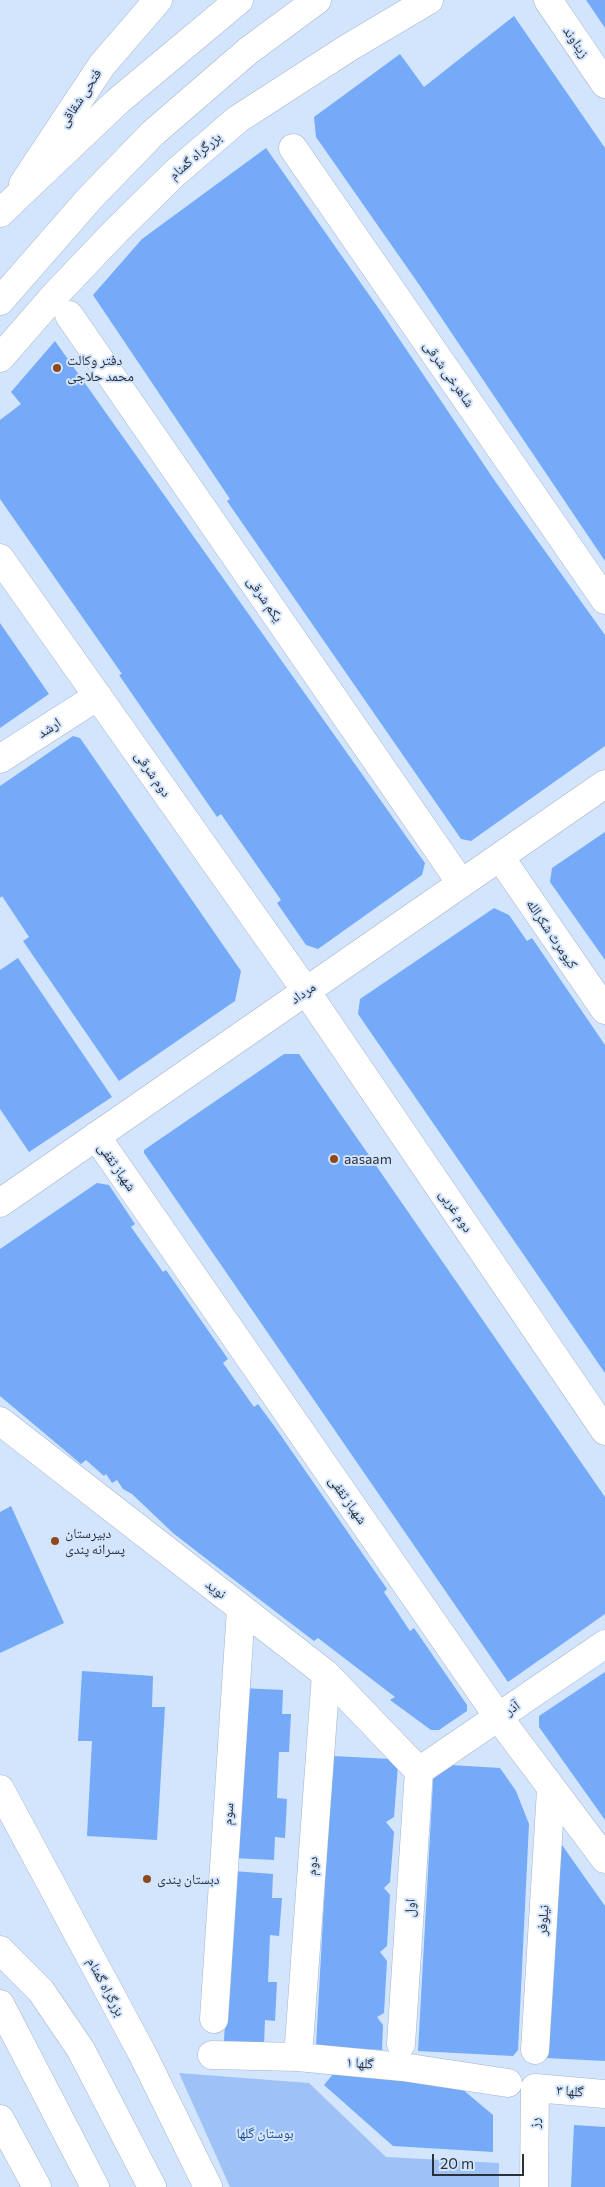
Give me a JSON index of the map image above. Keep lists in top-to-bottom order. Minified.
{"streets":{"main road":["زیناوند","فتحی شقاقی","بزرگراه گمنام","شاهرخی شرقی","یکم شرقی","ارشد","دوم شرقی","کیومرث شکرالله","مرداد","شهباز ثقفی","دوم غربی","نوید","آذر","سوم","دوم","اول","نیلوفر","گلها ۱","گلها ۳","رز"]},"crossings":[["یکم شرقی","مرداد"],["ارشد","دوم شرقی"],["دوم شرقی","مرداد"],["دوم شرقی","دوم غربی"],["کیومرث شکرالله","مرداد"],["مرداد","شهباز ثقفی"],["مرداد","دوم غربی"],["شهباز ثقفی","آذر"],["شهباز ثقفی","نیلوفر"],["نوید","آذر"],["نوید","سوم"],["نوید","دوم"],["نوید","اول"],["آذر","اول"],["دوم","گلها ۱"],["گلها ۳","رز"]],"parks":["بوستان گلها"],"places":["دفتر وکالت محمد حلاجی","aasaam","دبیرستان پسرانه پندی","دبستان پندی"],"scale_bar":"20 m"}
